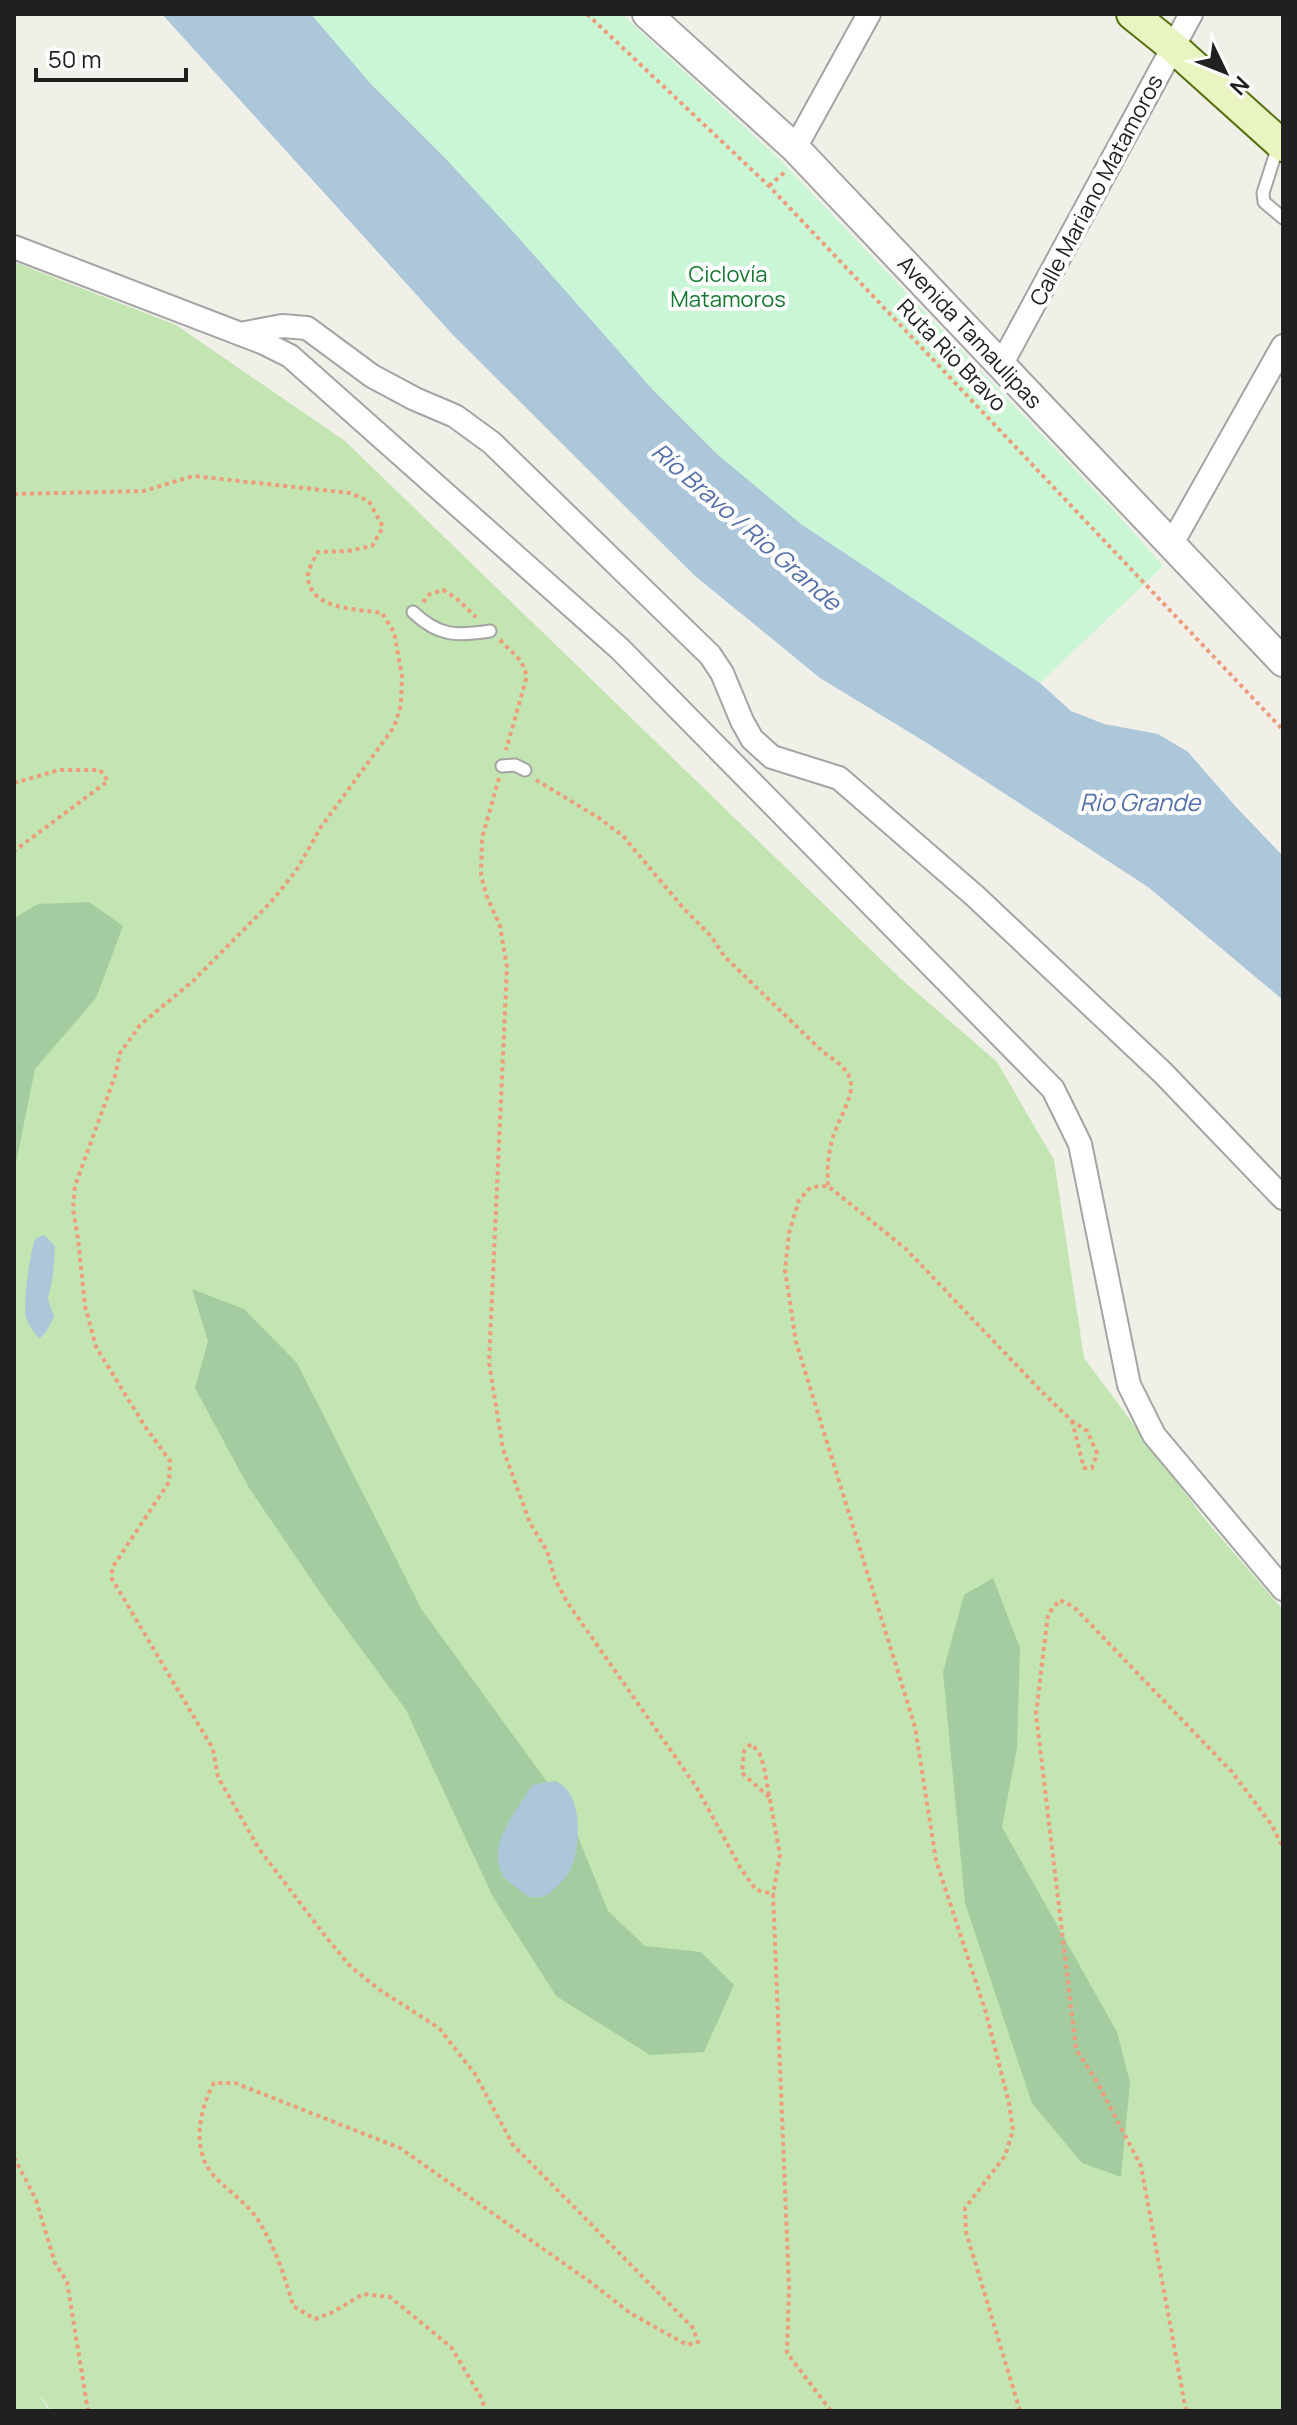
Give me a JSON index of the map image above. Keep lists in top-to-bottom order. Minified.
{"streets":{"street":["Calle Mariano Matamoros","Avenida Tamaulipas"],"path":["Ruta Rio Bravo"]},"crossings":[["Calle Mariano Matamoros","Avenida Tamaulipas"]],"water":["Río Bravo / Rio Grande","Rio Grande"],"parks":["Ciclovía Matamoros"],"scale_bar":"50 m","north":"bottom right"}
